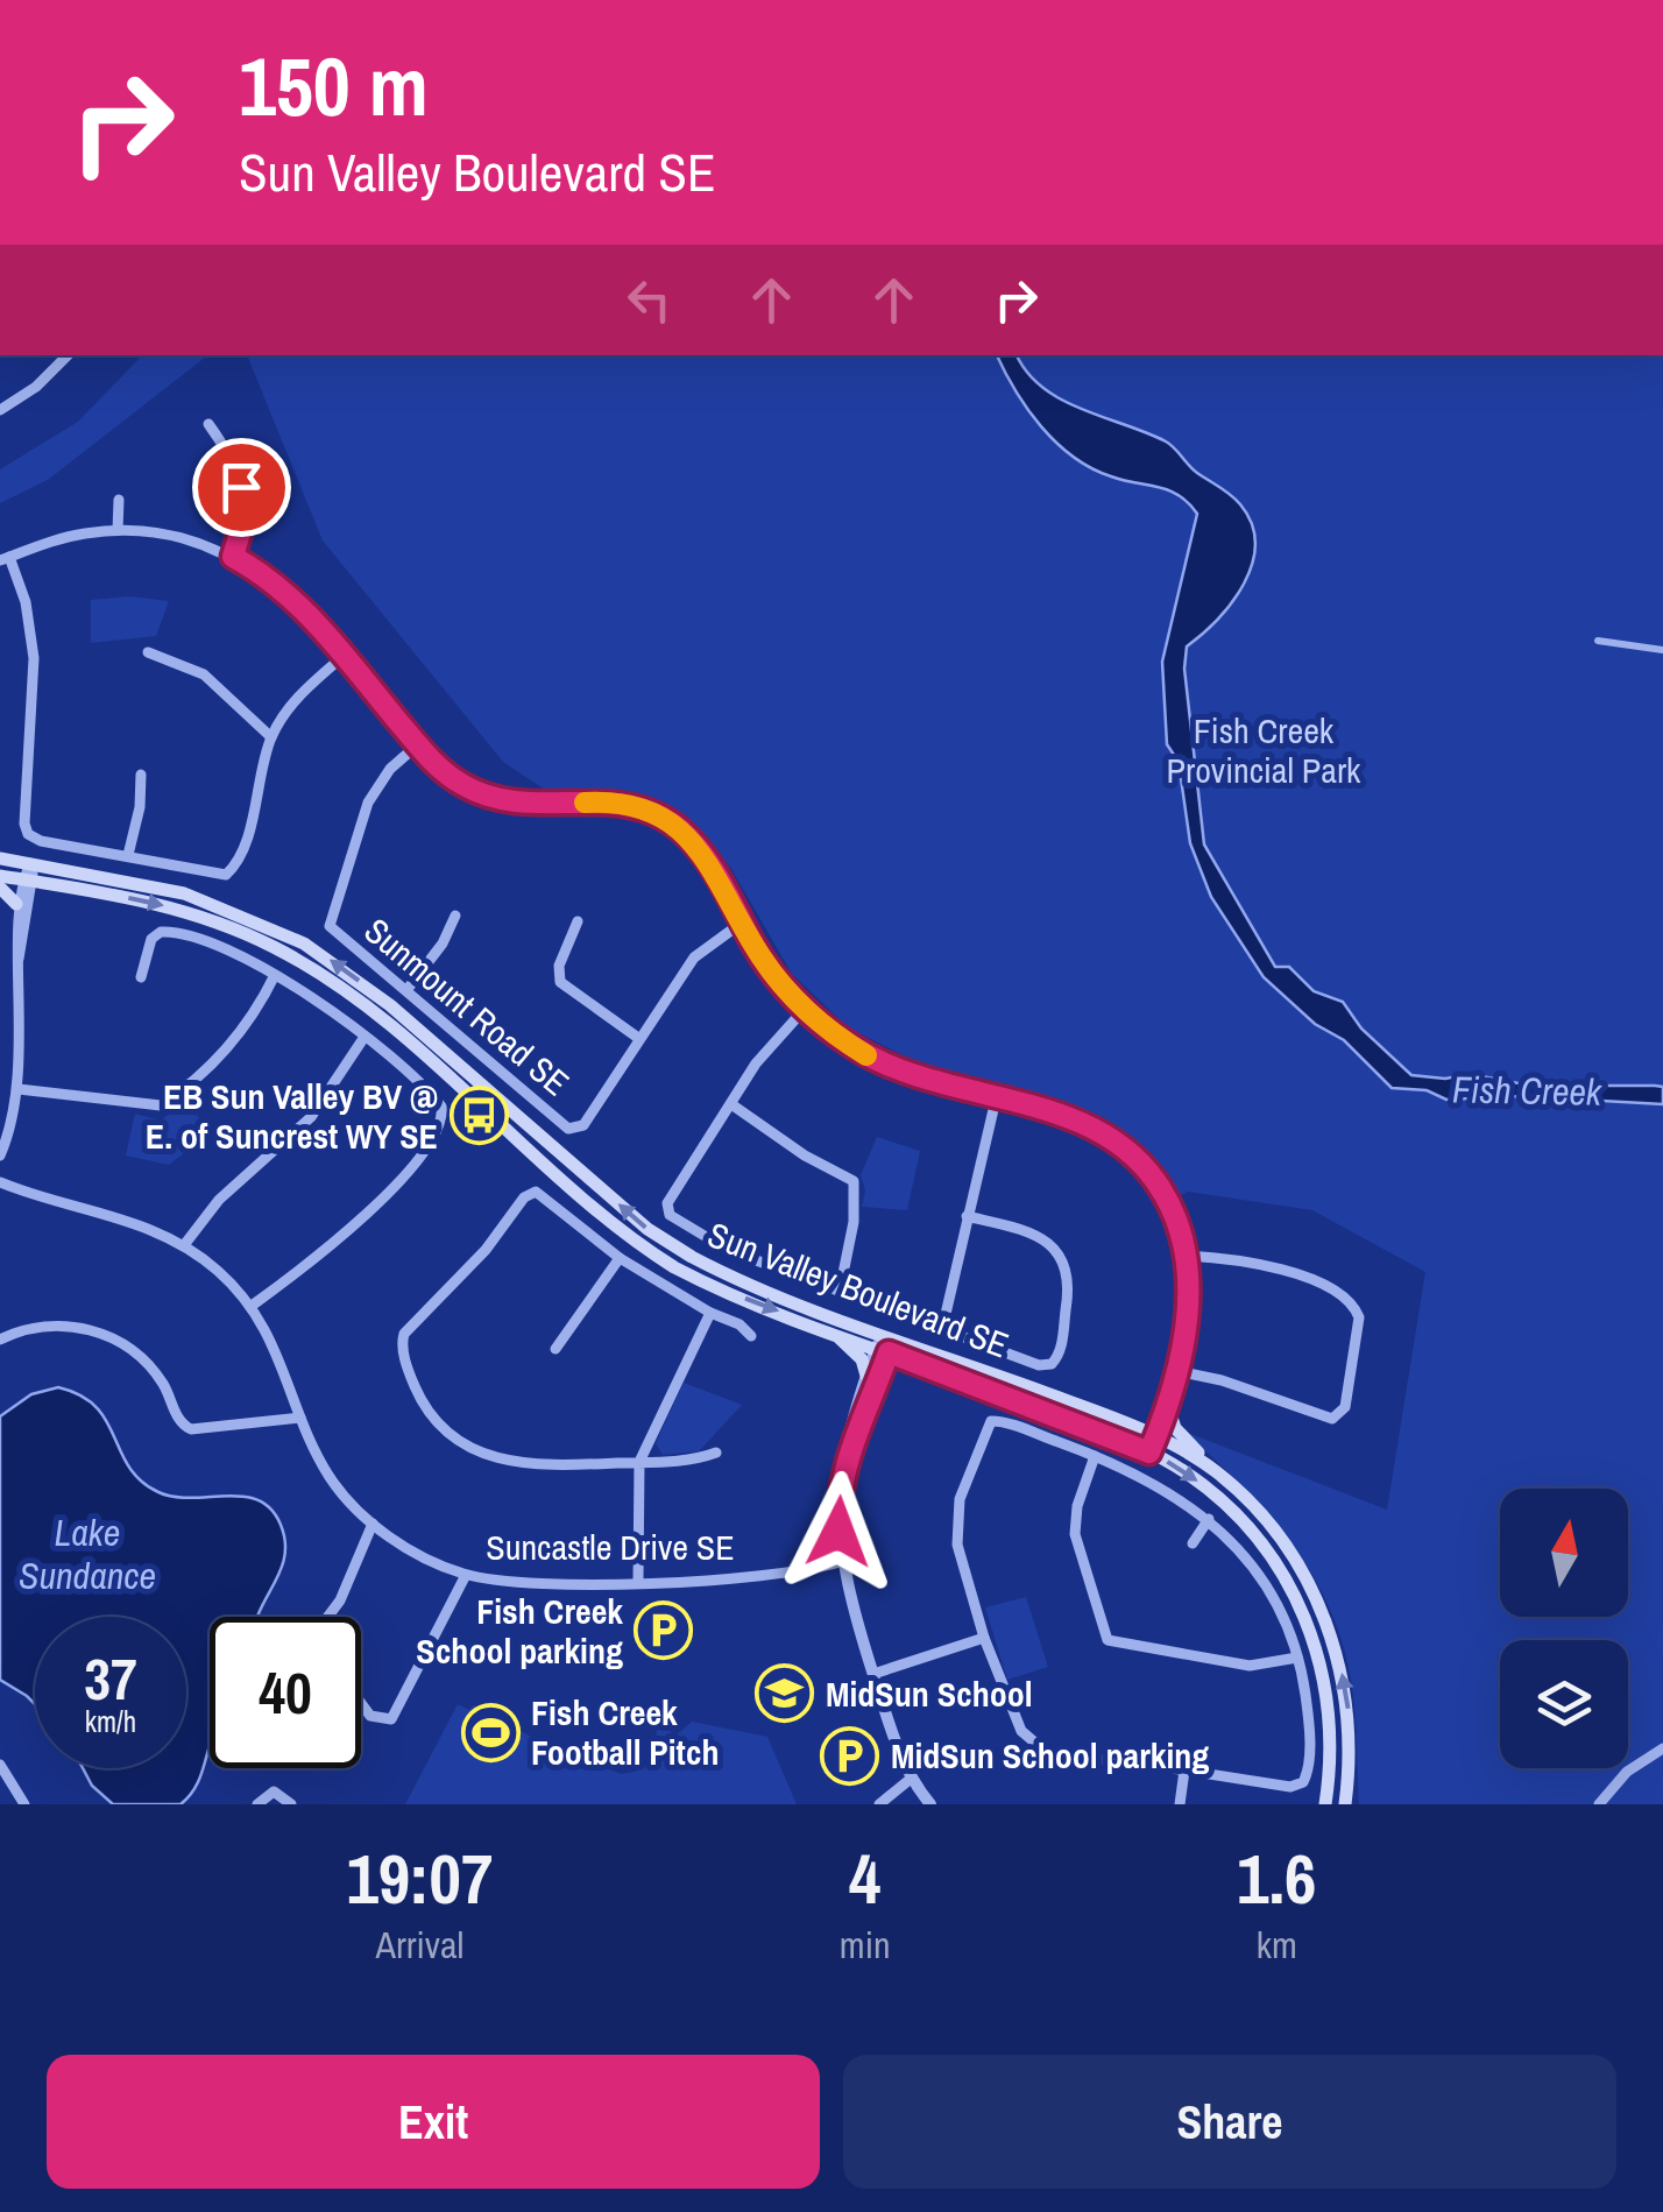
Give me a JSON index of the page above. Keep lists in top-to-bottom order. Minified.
{"streets":{"main road":["Sun Valley Boulevard SE"],"street":["Sunmount Road SE","Suncastle Drive SE"]},"water":["Fish Creek","Lake Sundance"],"parks":["Fish Creek Provincial Park"],"places":{"bus stop":["EB Sun Valley BV @ E. of Suncrest WY SE"],"parking":["Fish Creek School parking","MidSun School parking"],"school or university":["MidSun School"],"sports":["Fish Creek Football Pitch"]},"north":"top","page":{"turn":["150 m","Sun Valley Boulevard SE"],"speed":"37 km/h","limit":"40","eta":["19:07","Arrival","4","min","1.6","km"],"buttons":["Exit","Share"]}}
